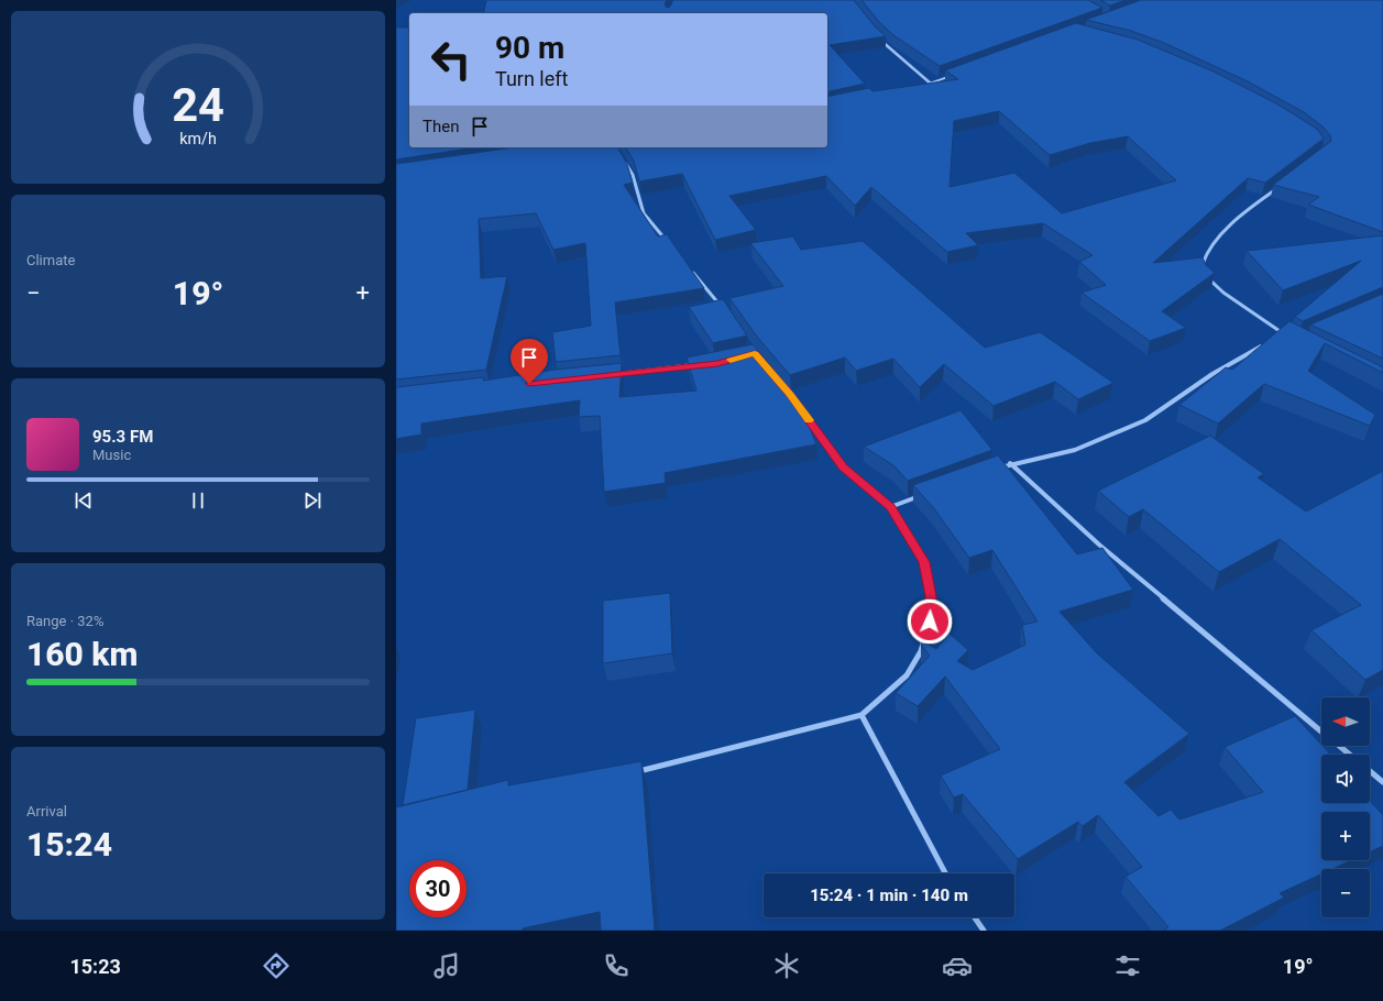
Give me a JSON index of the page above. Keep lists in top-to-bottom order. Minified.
{"north":"left","page":{"turn":["90 m","Turn left"],"then":"Then","tile":["Climate",["Range · 32%","160 km"],["Arrival","15:24"]],"heat":["−","19°","+"],"song":["95.3 FM","Music"],"map_buttons":["+","−"],"limit":"30","trip":"15:24 · 1 min · 140 m","tabs":["15:23","19°"],"gauge":["24","km/h"]}}
